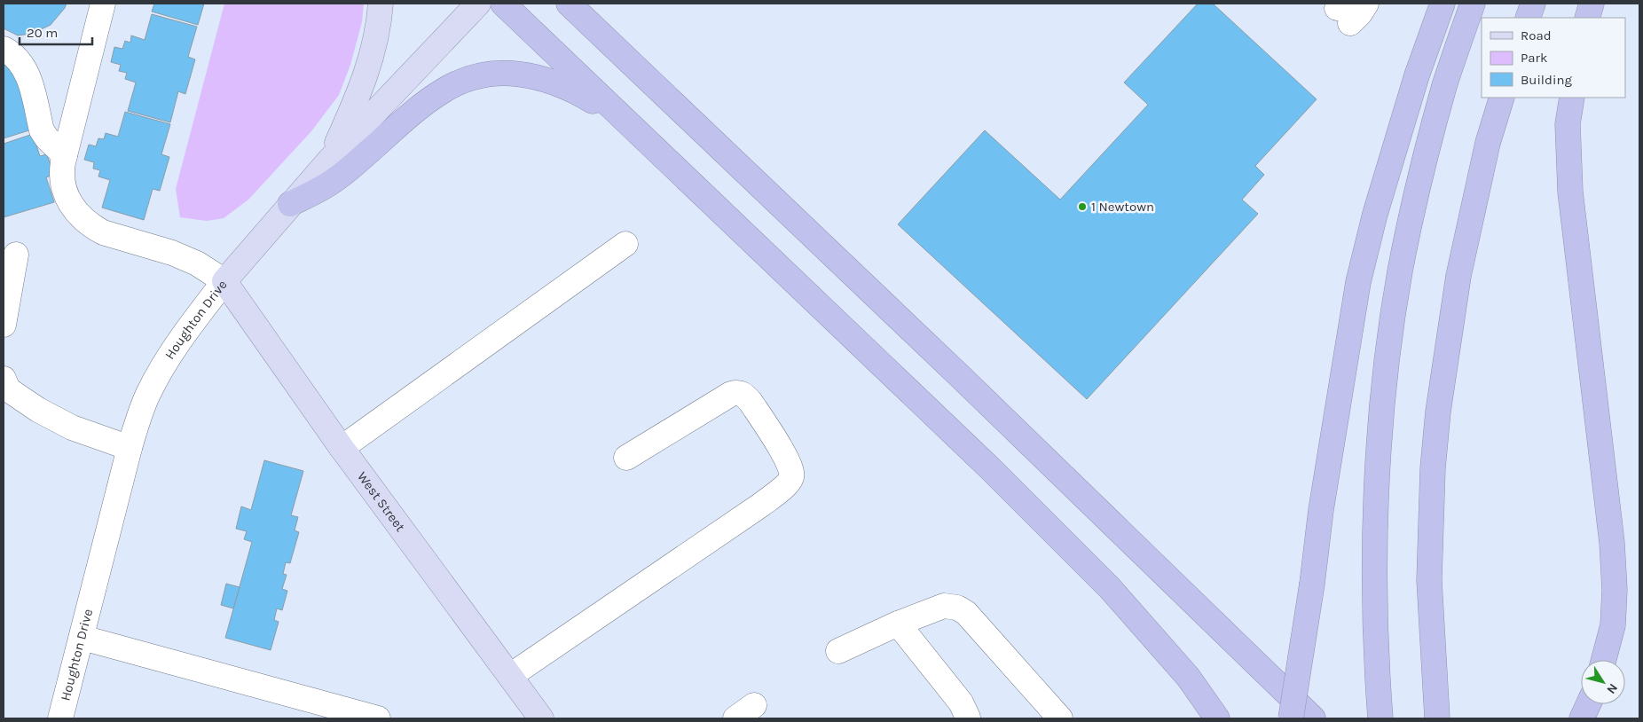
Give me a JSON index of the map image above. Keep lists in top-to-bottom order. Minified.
{"streets":{"main road":["Houghton Drive","West Street"]},"crossings":[["Houghton Drive","West Street"]],"places":["1 Newtown"],"legend":["Road","Park","Building"],"scale_bar":"20 m","north":"bottom right"}
